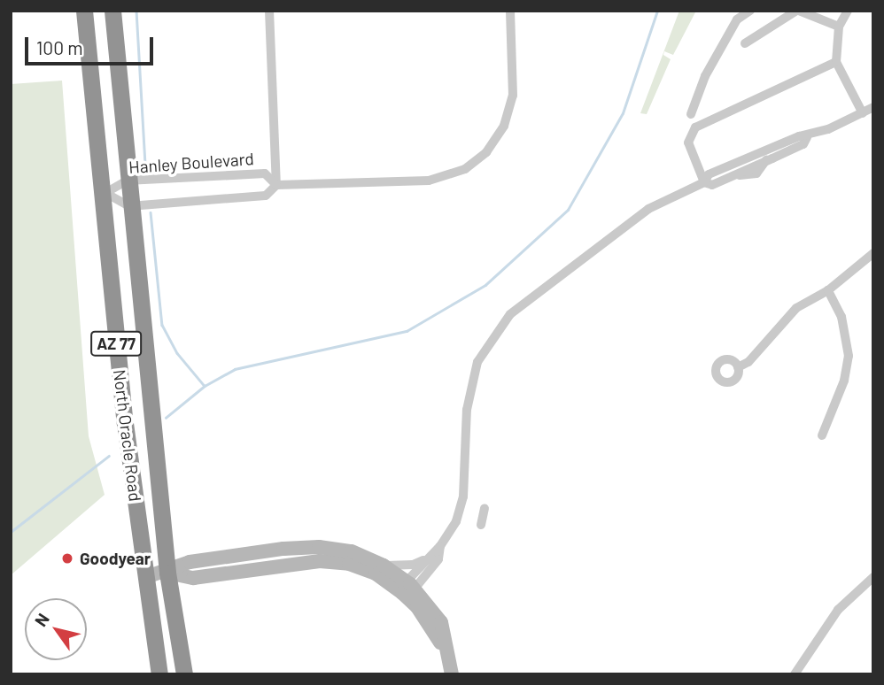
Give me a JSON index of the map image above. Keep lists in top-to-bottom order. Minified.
{"streets":{"highway":["AZ 77","North Oracle Road"],"street":["Hanley Boulevard"]},"crossings":[["Hanley Boulevard","North Oracle Road"]],"places":["Goodyear"],"scale_bar":"100 m","north":"top left"}
